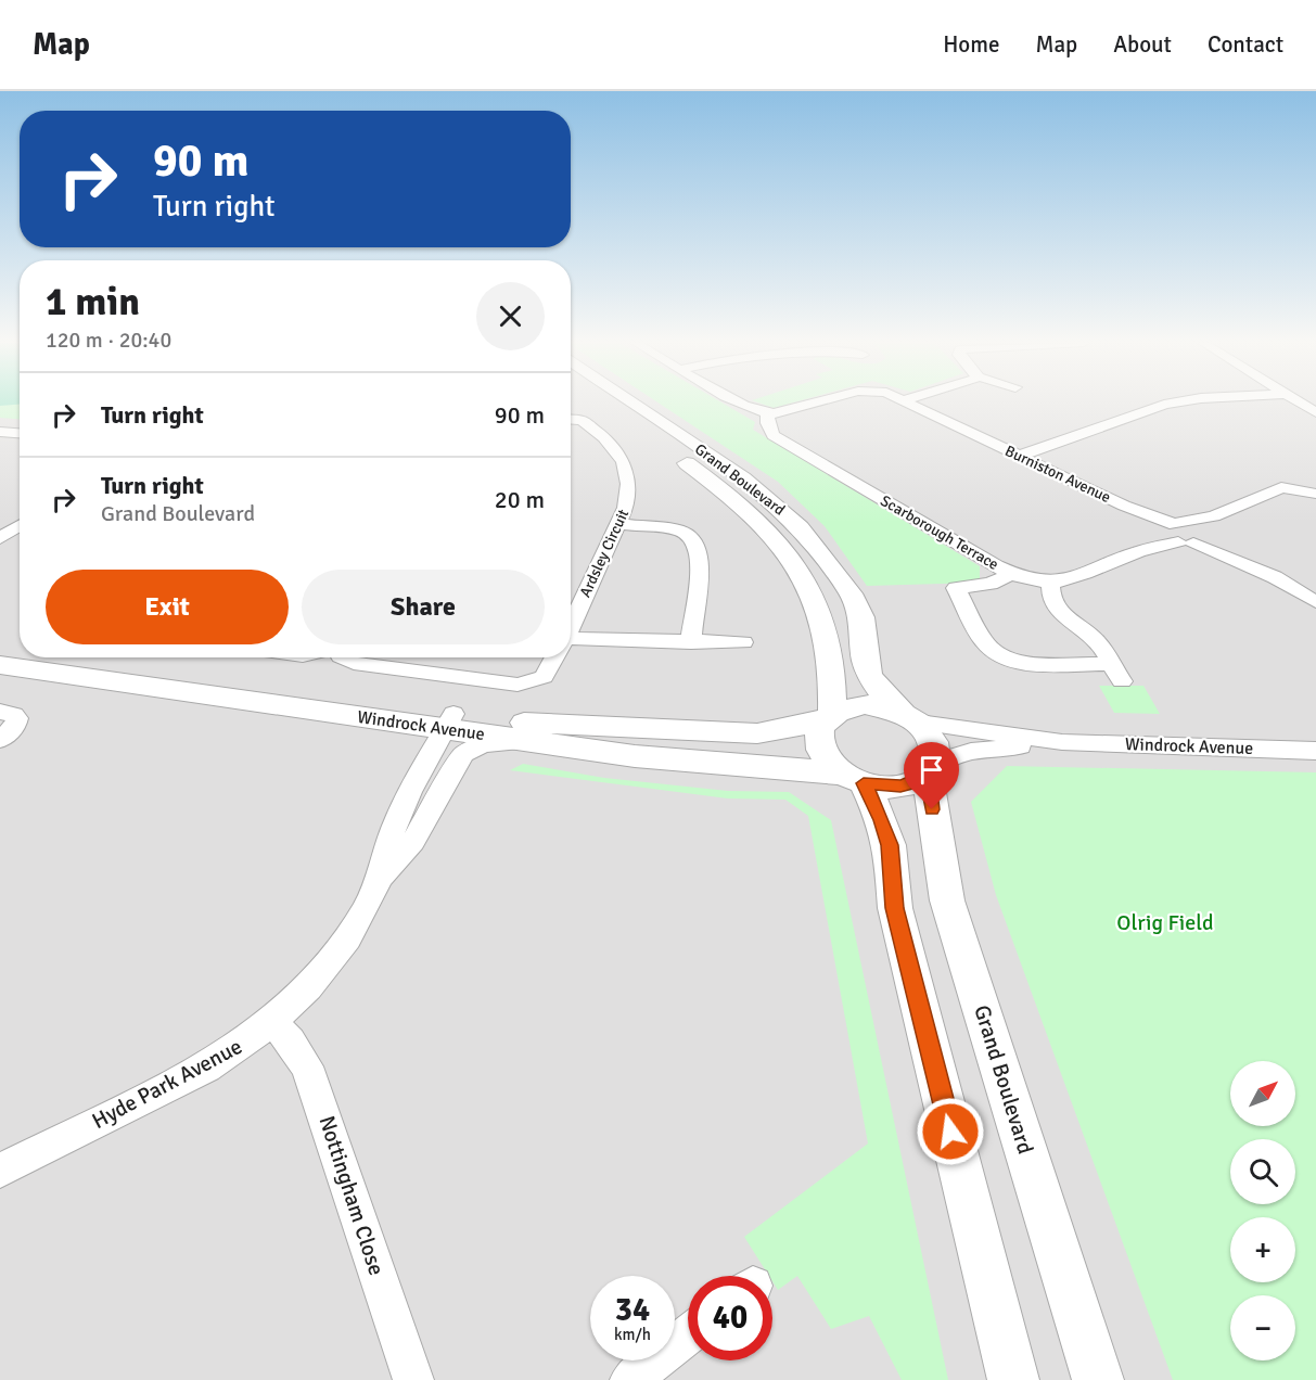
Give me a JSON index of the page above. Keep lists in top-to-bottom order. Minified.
{"streets":{"street":["Burniston Avenue","Grand Boulevard","Scarborough Terrace","Ardsley Circuit","Windrock Avenue","Hyde Park Avenue","Nottingham Close"]},"crossings":[["Burniston Avenue","Scarborough Terrace"],["Grand Boulevard","Windrock Avenue"],["Windrock Avenue","Hyde Park Avenue"],["Hyde Park Avenue","Nottingham Close"]],"parks":["Olrig Field"],"north":"top right","page":{"header":"Map","nav":["Home","Map","About","Contact"],"turn":["90 m","Turn right"],"heading":["1 min","120 m · 20:40"],"list":[{"name":"Turn right","value":"90 m"},{"name":"Turn right","note":"Grand Boulevard","value":"20 m"}],"buttons":["Exit","Share"],"map_buttons":["+","−"],"speed":"34 km/h","limit":"40"}}
